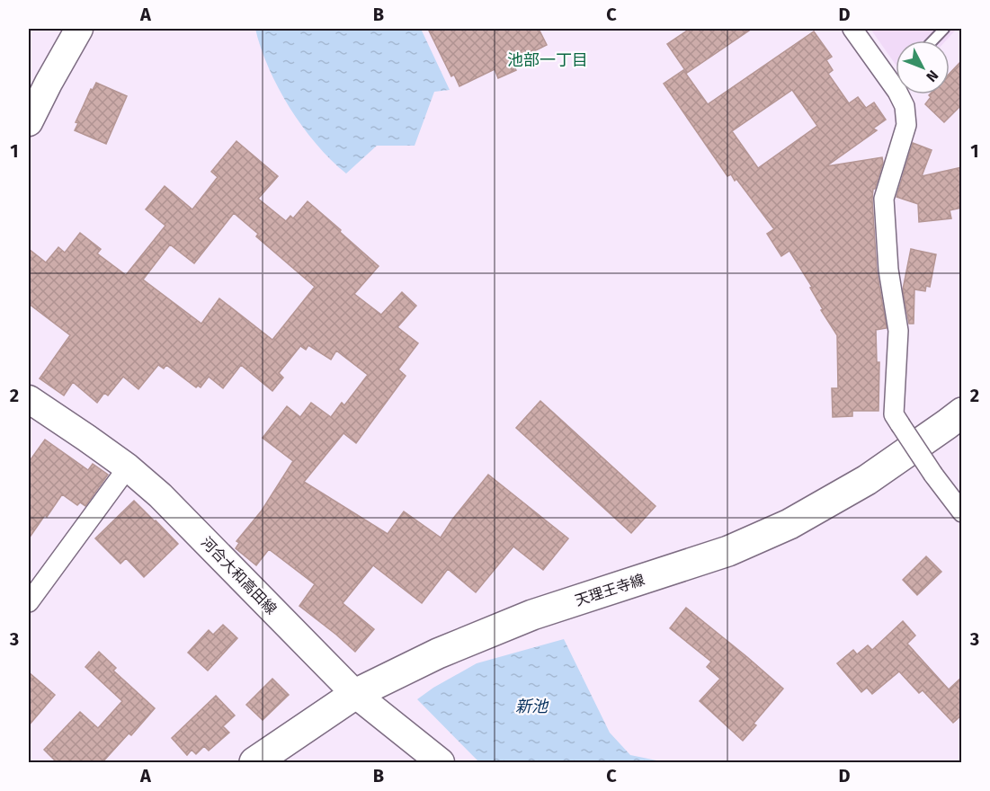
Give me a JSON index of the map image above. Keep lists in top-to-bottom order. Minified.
{"streets":{"main road":["河合大和高田線","天理王寺線"]},"crossings":[["河合大和高田線","天理王寺線"]],"districts":["池部一丁目"],"water":["新池"],"north":"bottom right","grid":{"columns":["A","B","C","D"],"rows":["1","2","3"]}}
